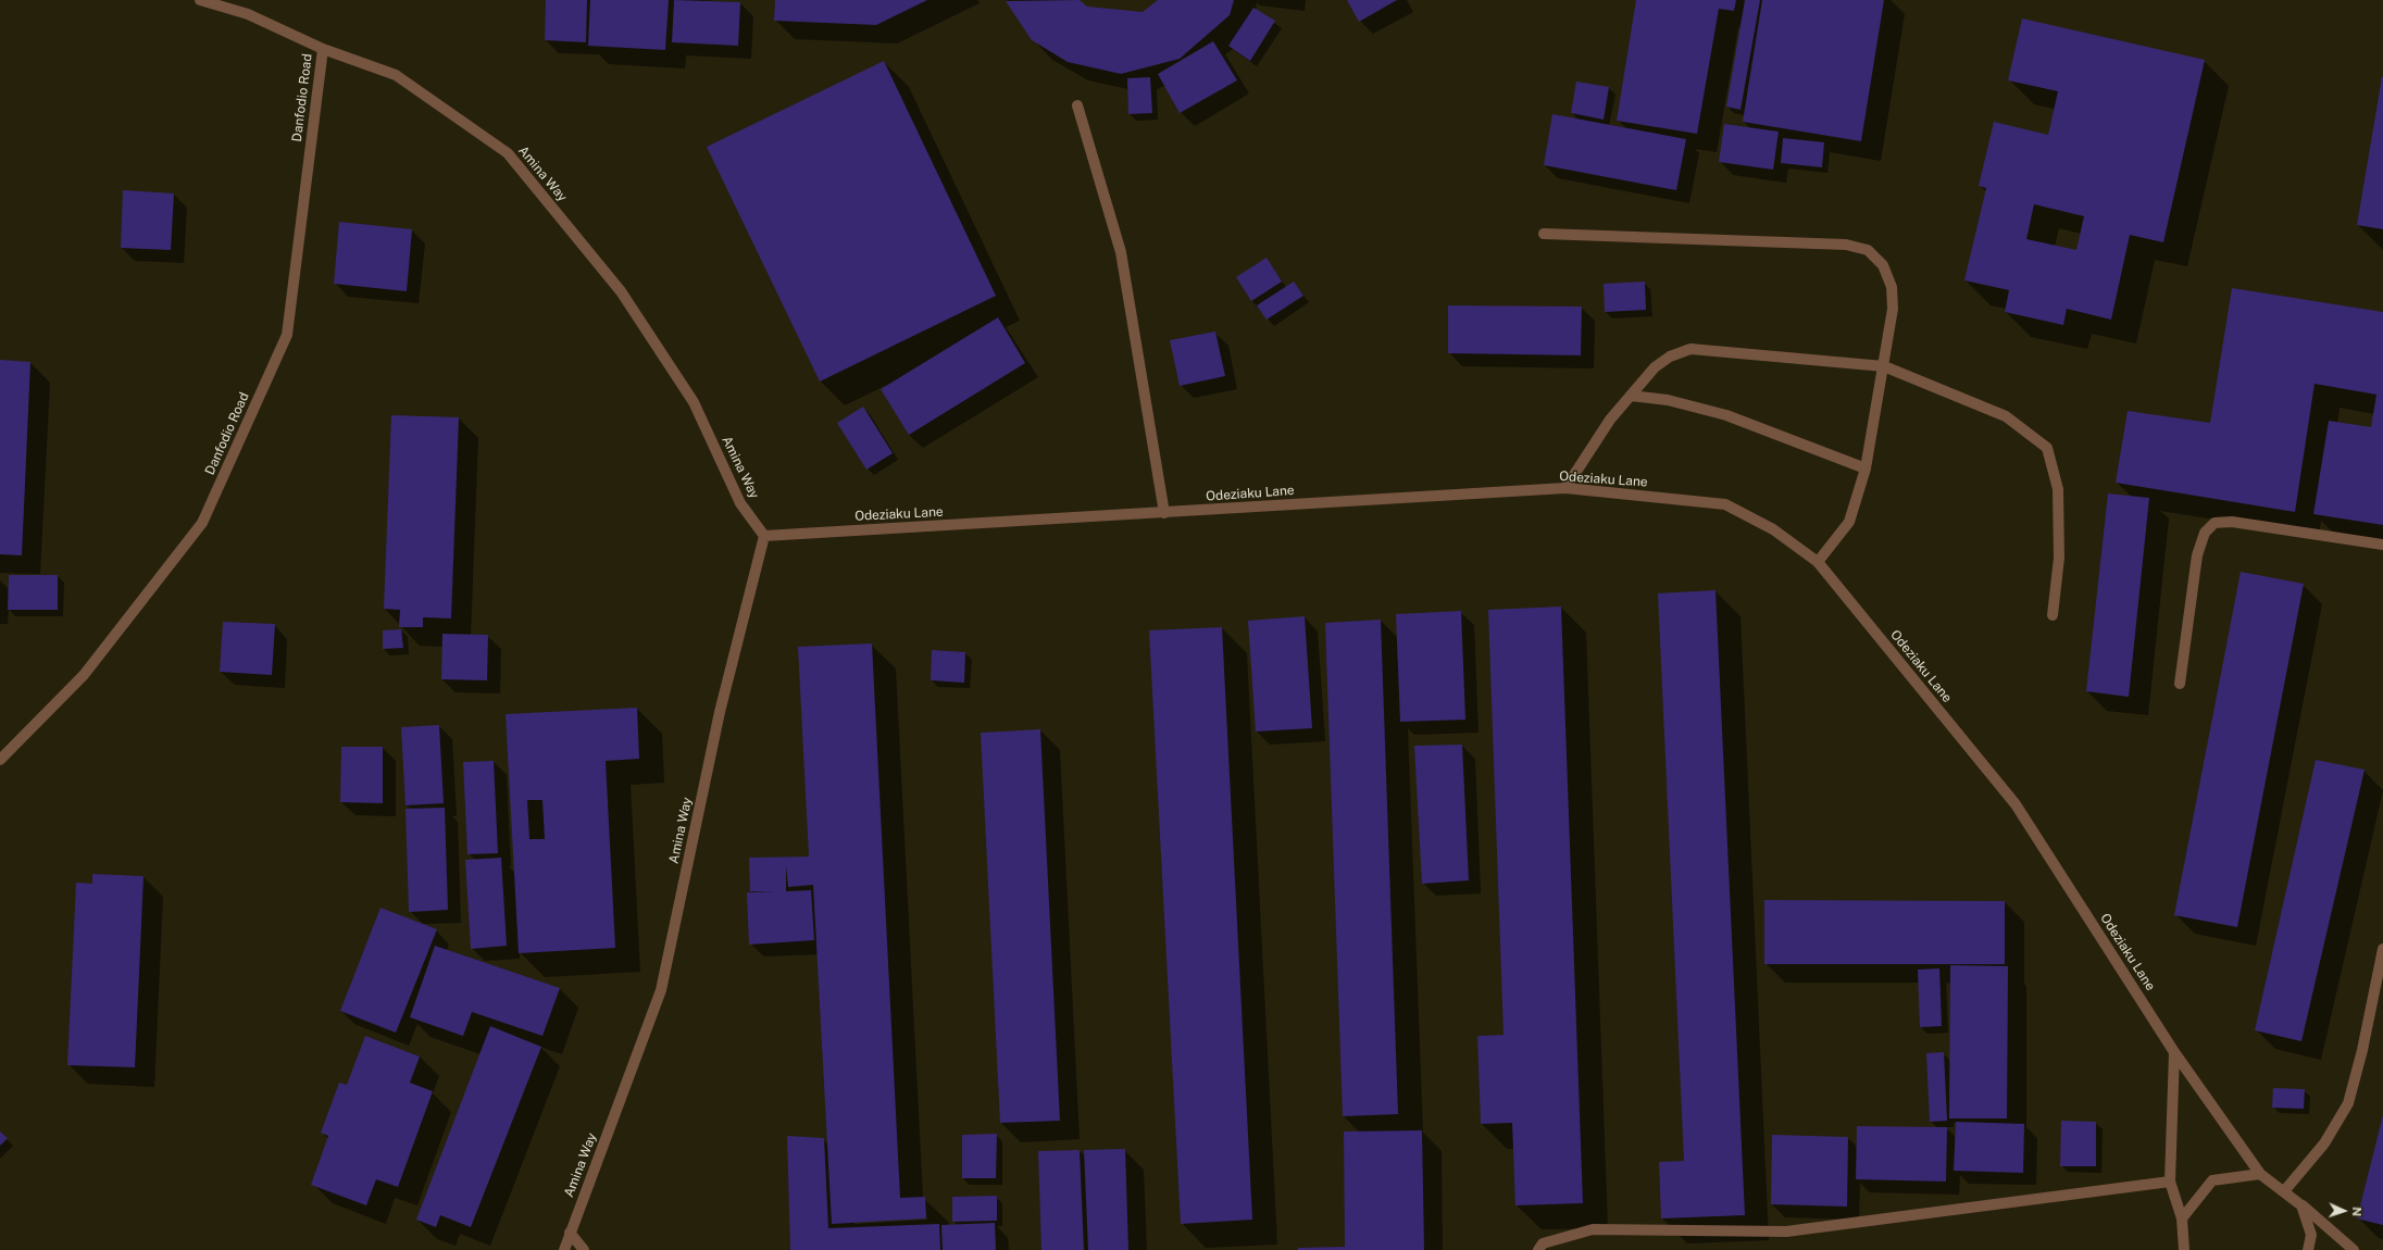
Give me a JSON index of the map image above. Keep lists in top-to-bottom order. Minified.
{"streets":{"street":["Danfodio Road","Amina Way","Odeziaku Lane"]},"crossings":[["Danfodio Road","Amina Way"],["Amina Way","Odeziaku Lane"]],"north":"right"}
